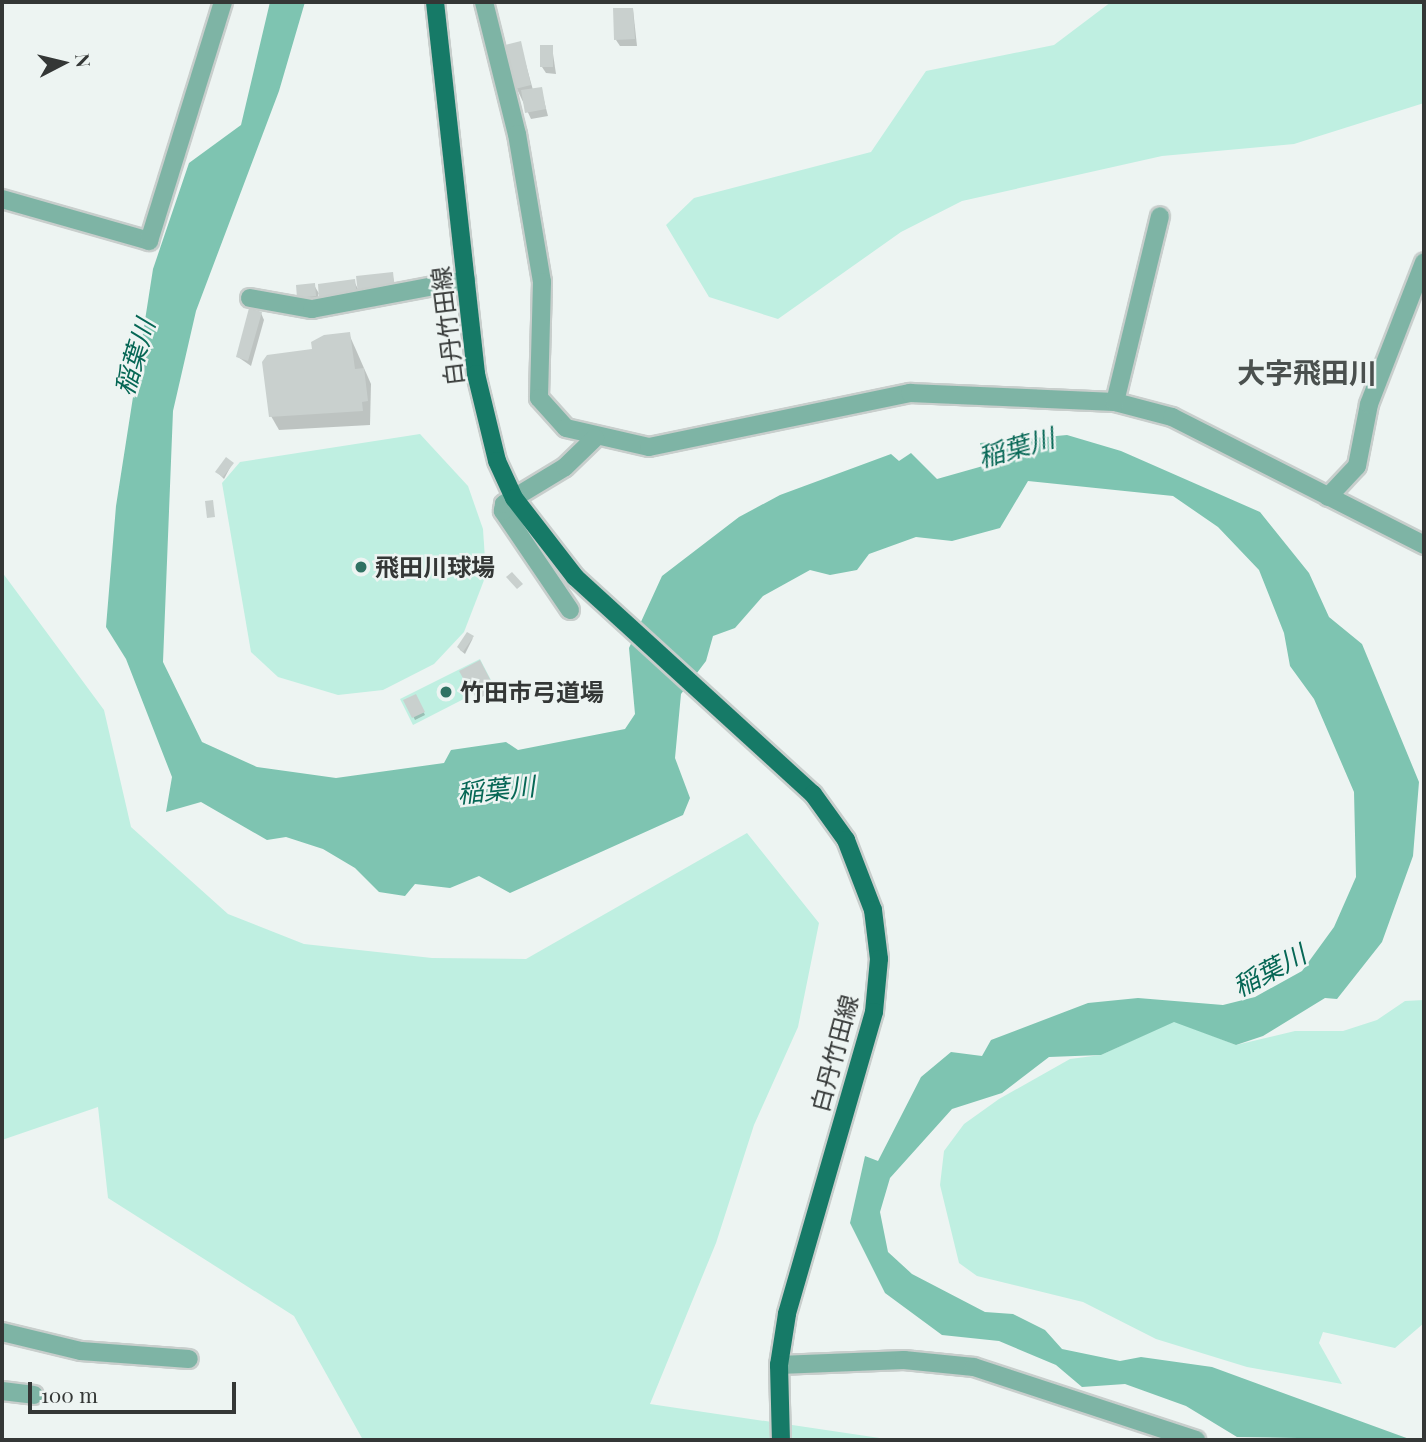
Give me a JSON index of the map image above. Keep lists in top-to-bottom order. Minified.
{"streets":{"main road":["白丹竹田線"]},"districts":["大字飛田川"],"water":["稲葉川"],"places":["飛田川球場","竹田市弓道場"],"scale_bar":"100 m","north":"right"}
